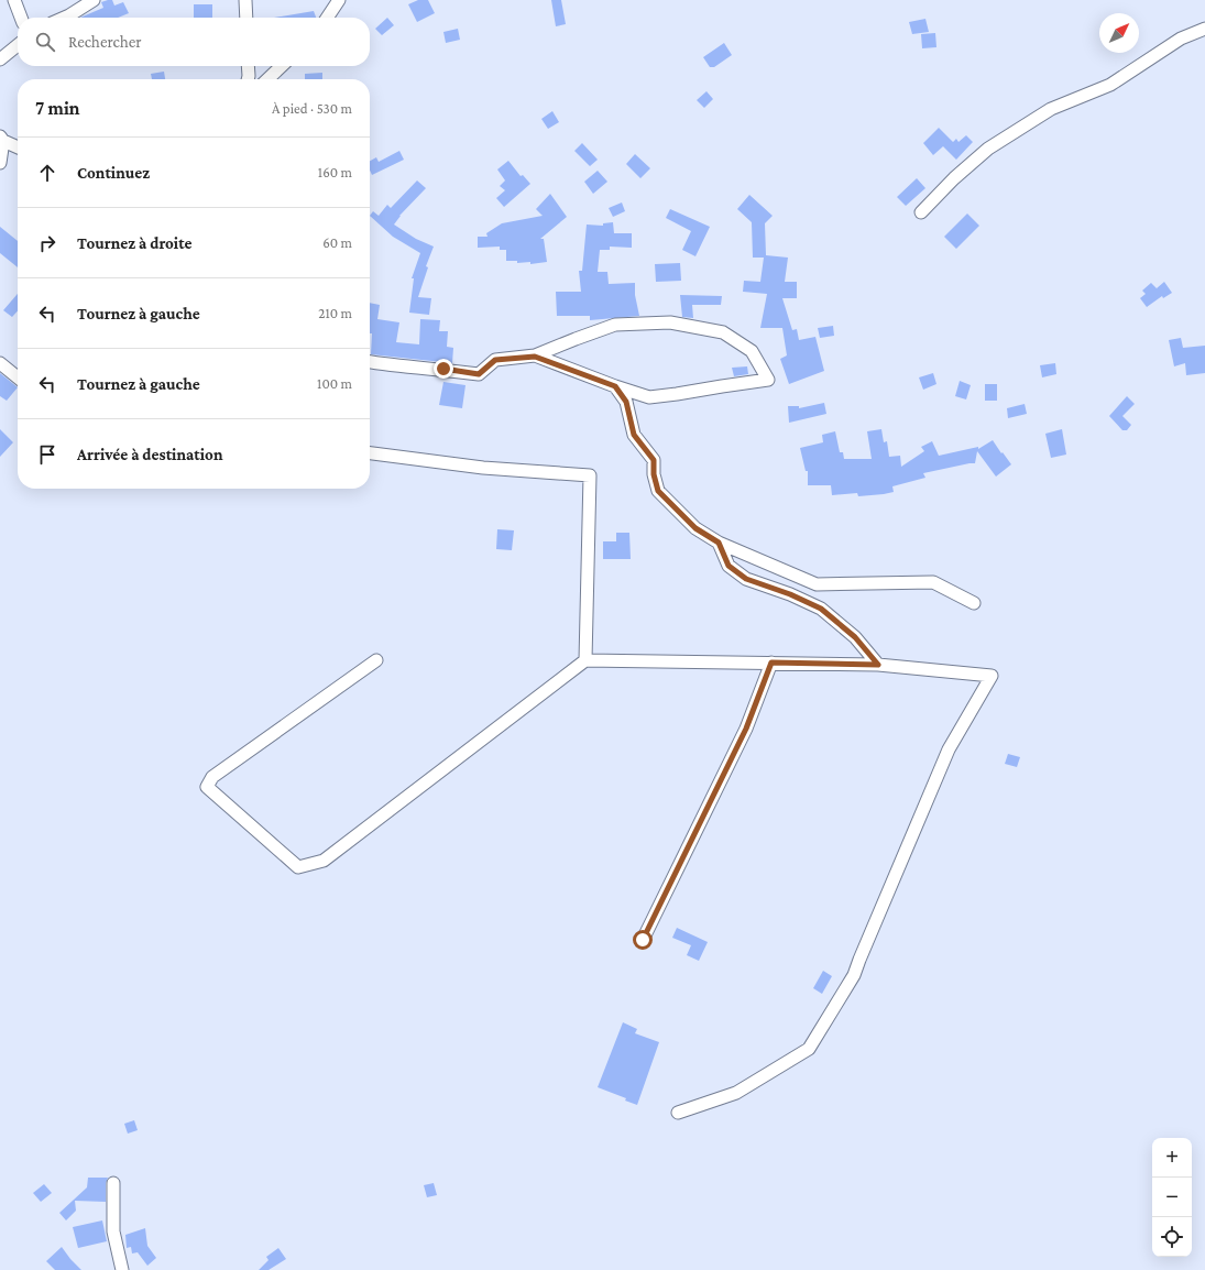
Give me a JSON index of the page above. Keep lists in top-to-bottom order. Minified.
{"north":"top right","page":{"search":"Rechercher","heading":["7 min","À pied · 530 m"],"list":[["Continuez","160 m"],["Tournez à droite","60 m"],["Tournez à gauche","210 m"],["Tournez à gauche","100 m"],"Arrivée à destination"],"map_buttons":["+","−"]}}
